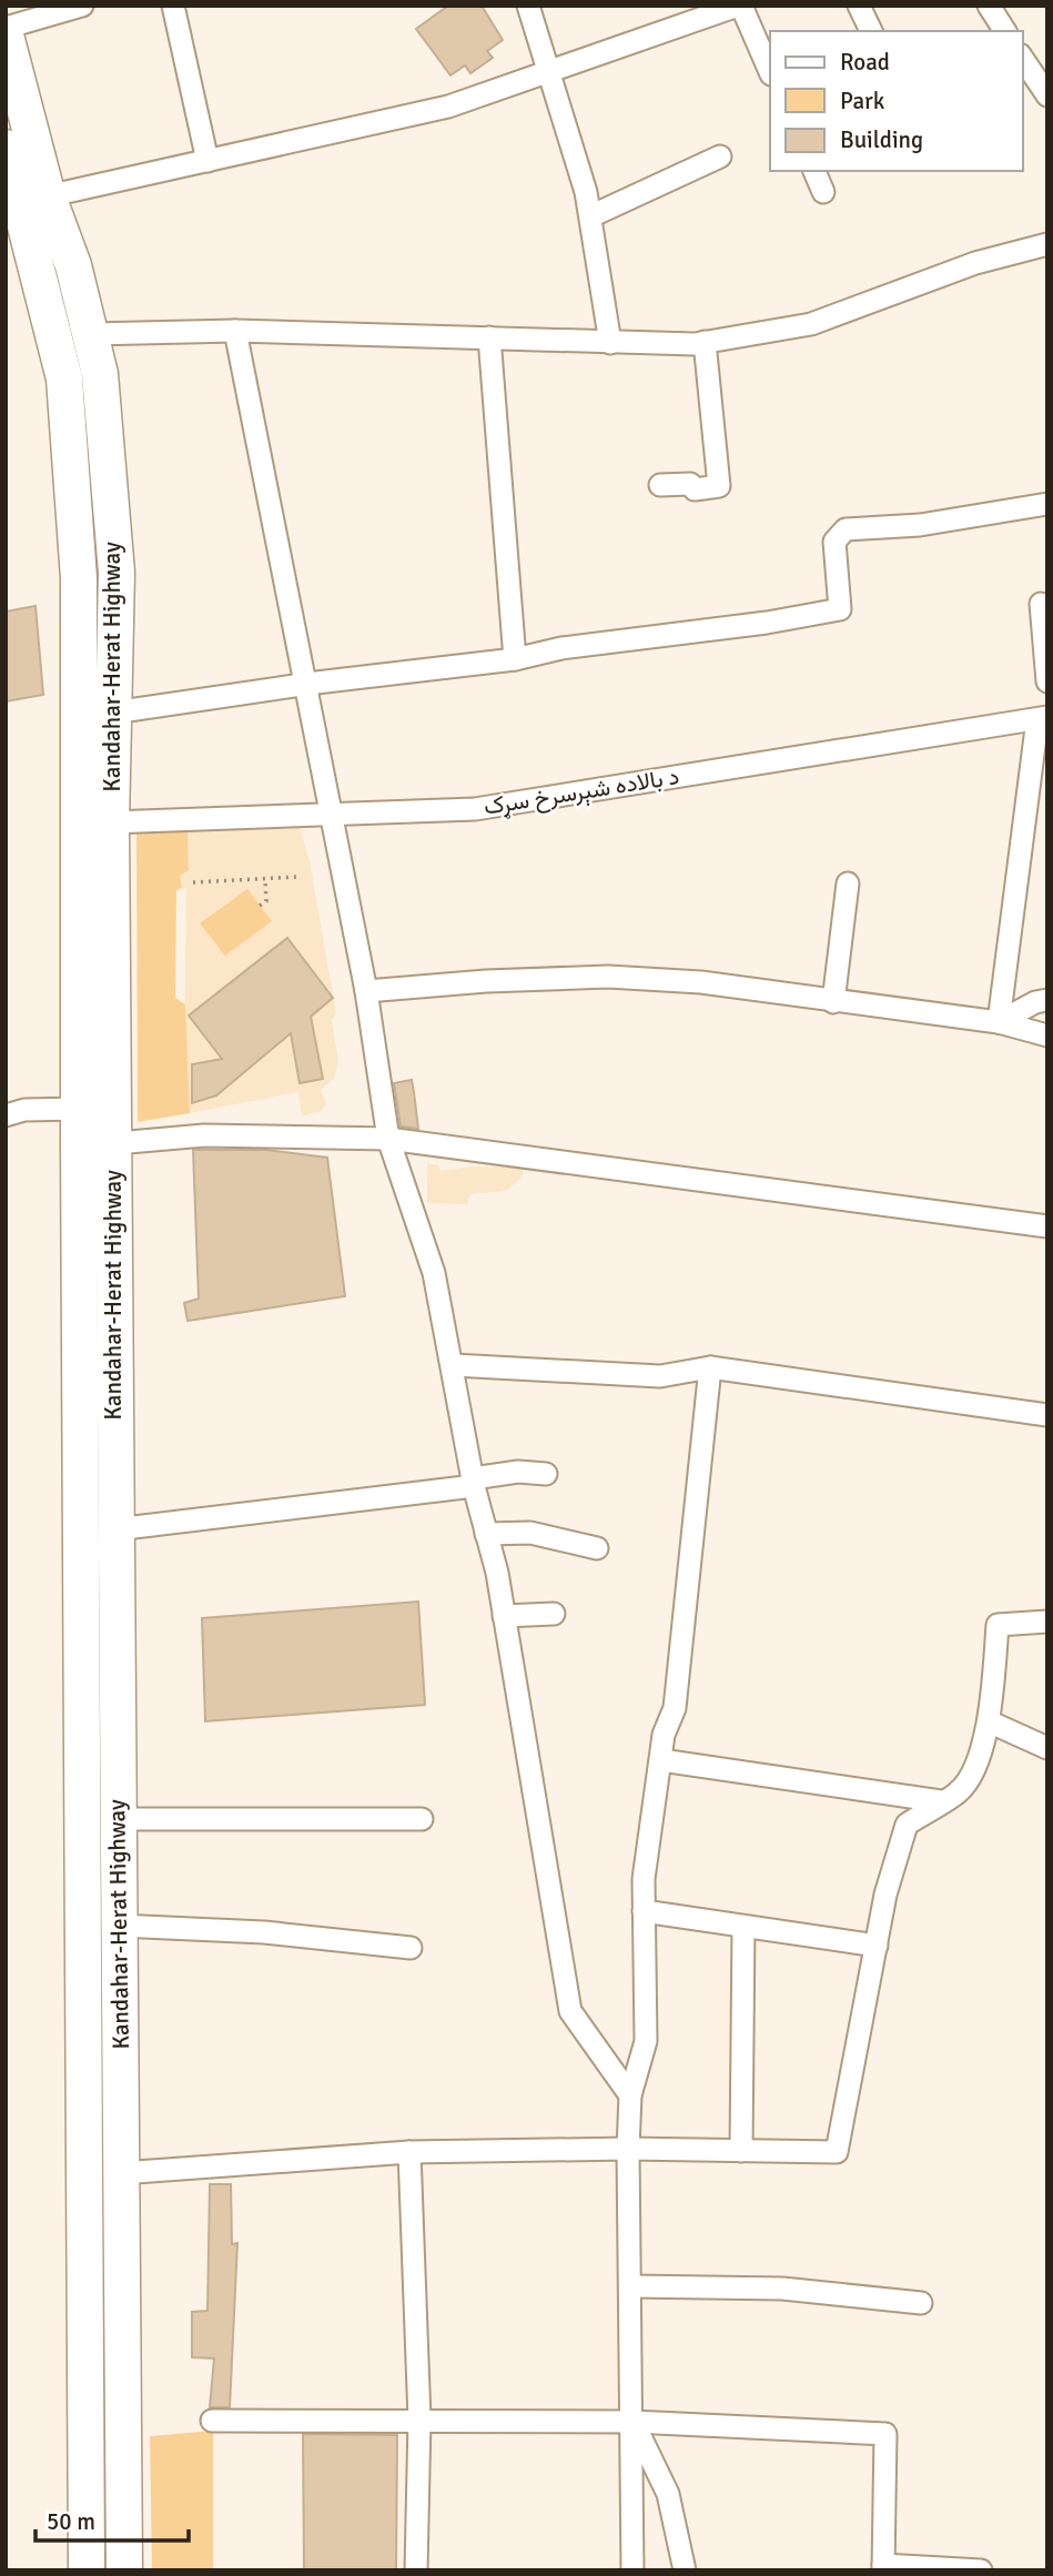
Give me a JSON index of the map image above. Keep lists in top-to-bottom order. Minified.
{"streets":{"highway":["Kandahar-Herat Highway"],"street":["د بالاده شېرسرخ سړک"]},"crossings":[["Kandahar-Herat Highway","د بالاده شېرسرخ سړک"]],"legend":["Road","Park","Building"],"scale_bar":"50 m"}
